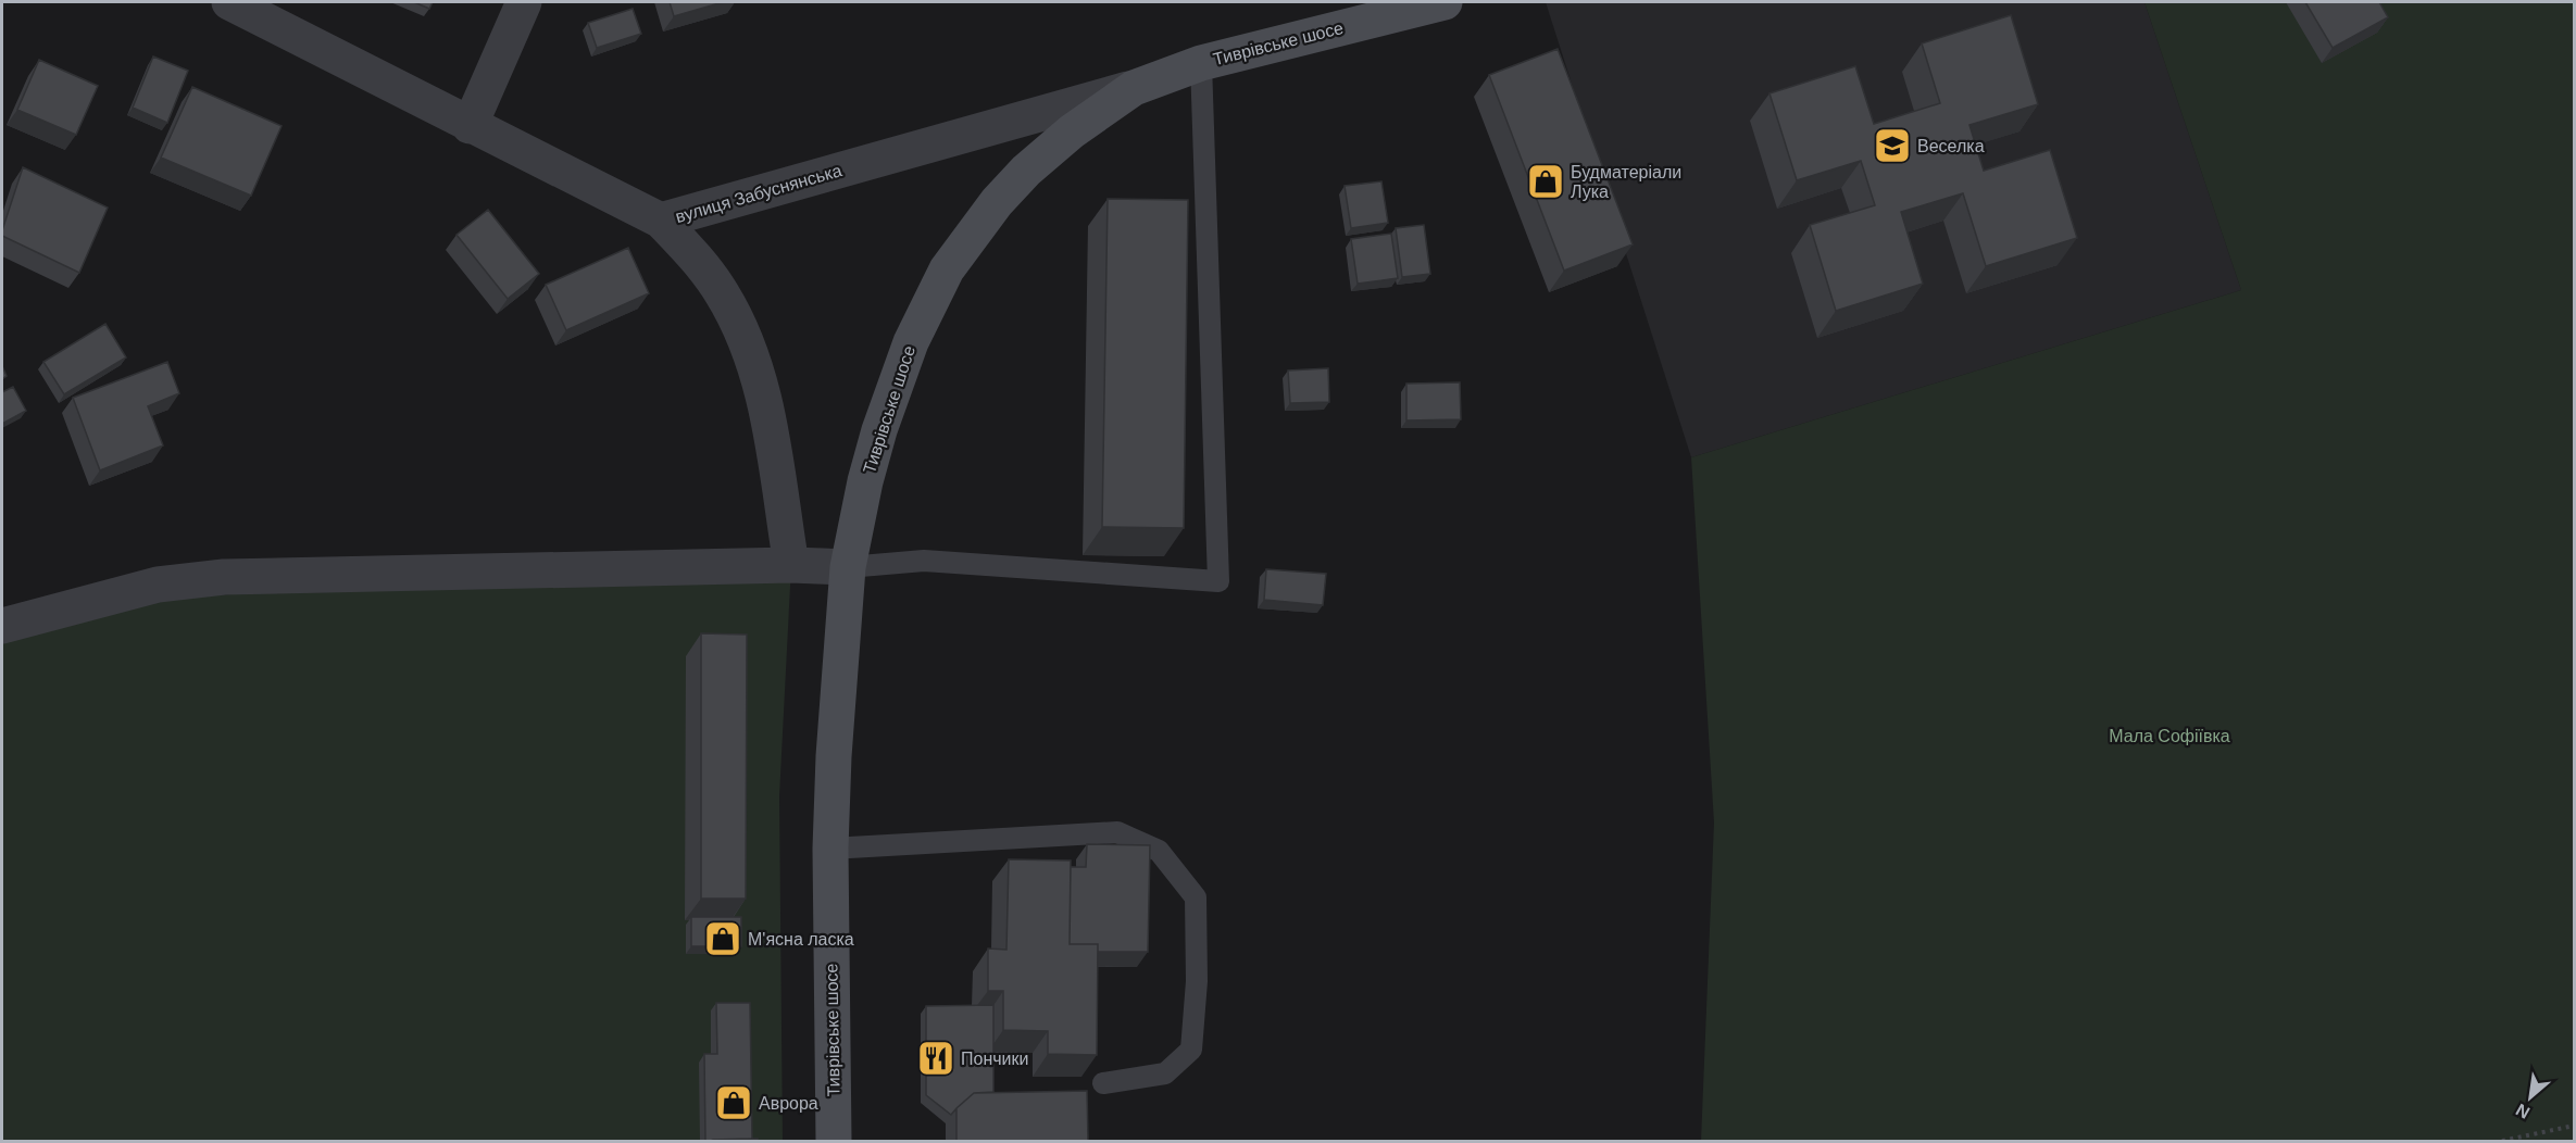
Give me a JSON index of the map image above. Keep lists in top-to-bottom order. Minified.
{"streets":{"main road":["Тиврівське шосе"],"street":["вулиця Забуснянська"]},"crossings":[["Тиврівське шосе","вулиця Забуснянська"]],"parks":["Мала Софіївка"],"places":{"school or university":["Веселка"],"shop":["Будматеріали Лука","М'ясна ласка","Аврора"],"restaurant":["Пончики"]},"north":"bottom left"}
